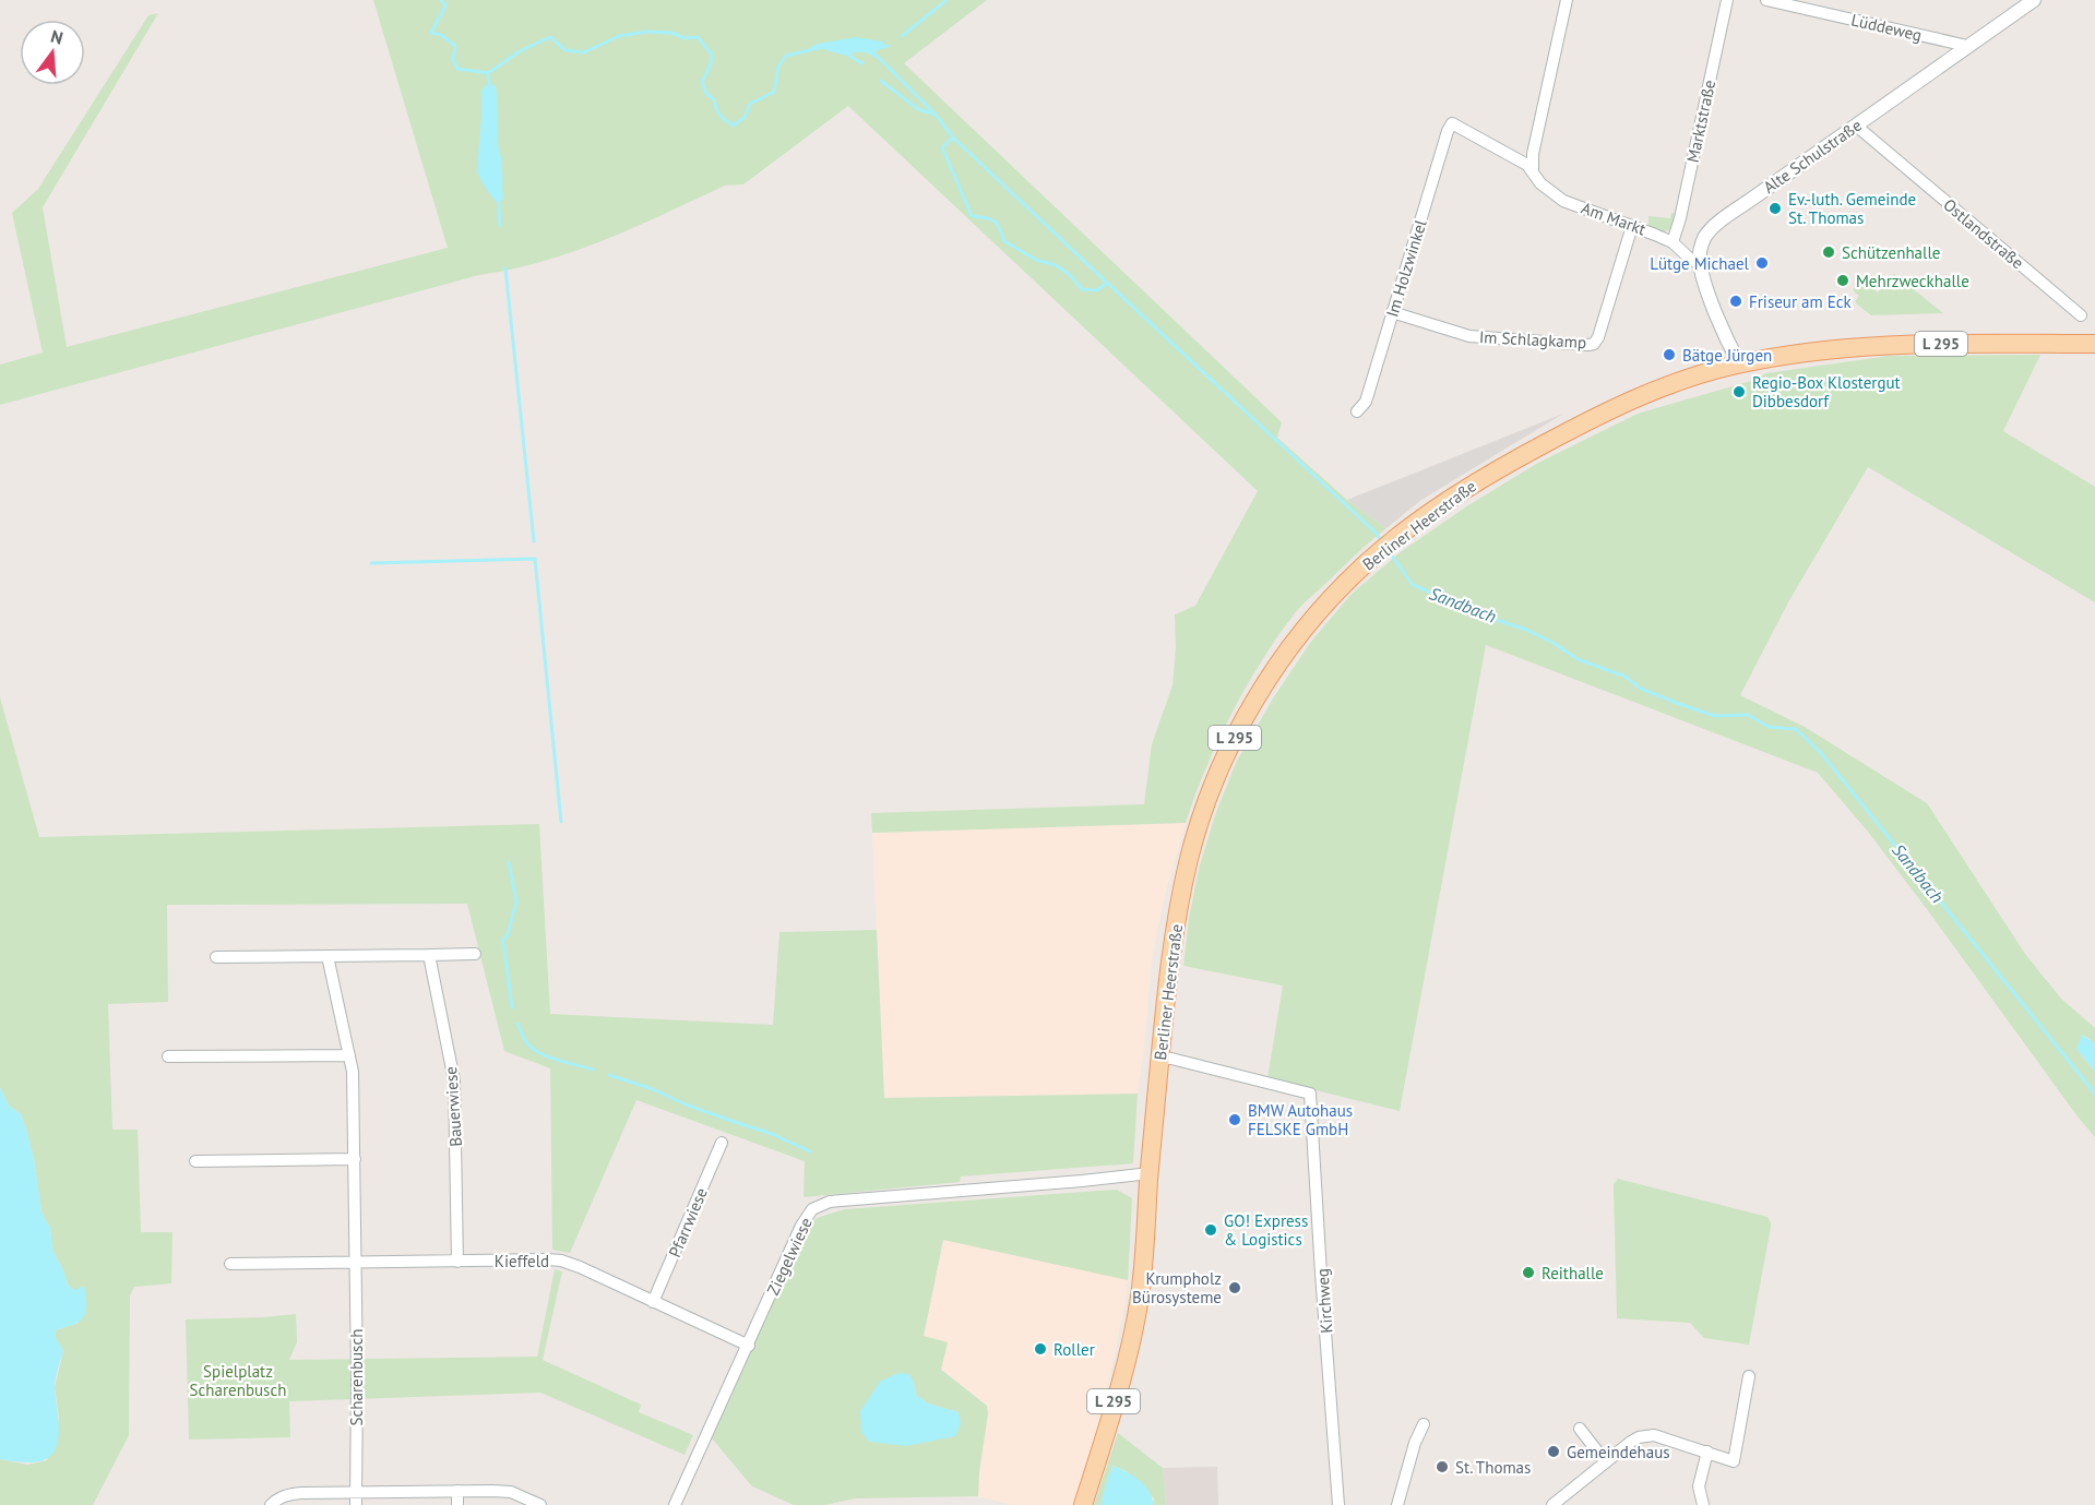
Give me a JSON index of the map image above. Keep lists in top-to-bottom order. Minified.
{"streets":{"main road":["L 295","Berliner Heerstraße"],"street":["Lüddeweg","Marktstraße","Alte Schulstraße","Am Markt","Ostlandstraße","Im Holzwinkel","Im Schlagkamp","Bauerwiese","Pfarrwiese","Ziegelwiese","Kieffeld","Kirchweg","Scharenbusch"]},"crossings":[["Lüddeweg","Alte Schulstraße"],["Marktstraße","Am Markt"],["Alte Schulstraße","Am Markt"],["Alte Schulstraße","Ostlandstraße"],["Am Markt","Im Holzwinkel"],["Am Markt","Im Schlagkamp"],["Im Holzwinkel","Im Schlagkamp"],["Berliner Heerstraße","Ziegelwiese"],["Berliner Heerstraße","Kirchweg"],["Bauerwiese","Kieffeld"],["Pfarrwiese","Kieffeld"],["Ziegelwiese","Kieffeld"],["Kieffeld","Scharenbusch"]],"water":["Sandbach"],"parks":["Spielplatz Scharenbusch"],"places":["Ev.-luth. Gemeinde St. Thomas","Schützenhalle","Lütge Michael","Mehrzweckhalle","Friseur am Eck","Bätge Jürgen","Regio-Box Klostergut Dibbesdorf","BMW Autohaus FELSKE GmbH","GO! Express & Logistics","Reithalle","Krumpholz Bürosysteme","Roller","Gemeindehaus","St. Thomas"],"north":"top"}
